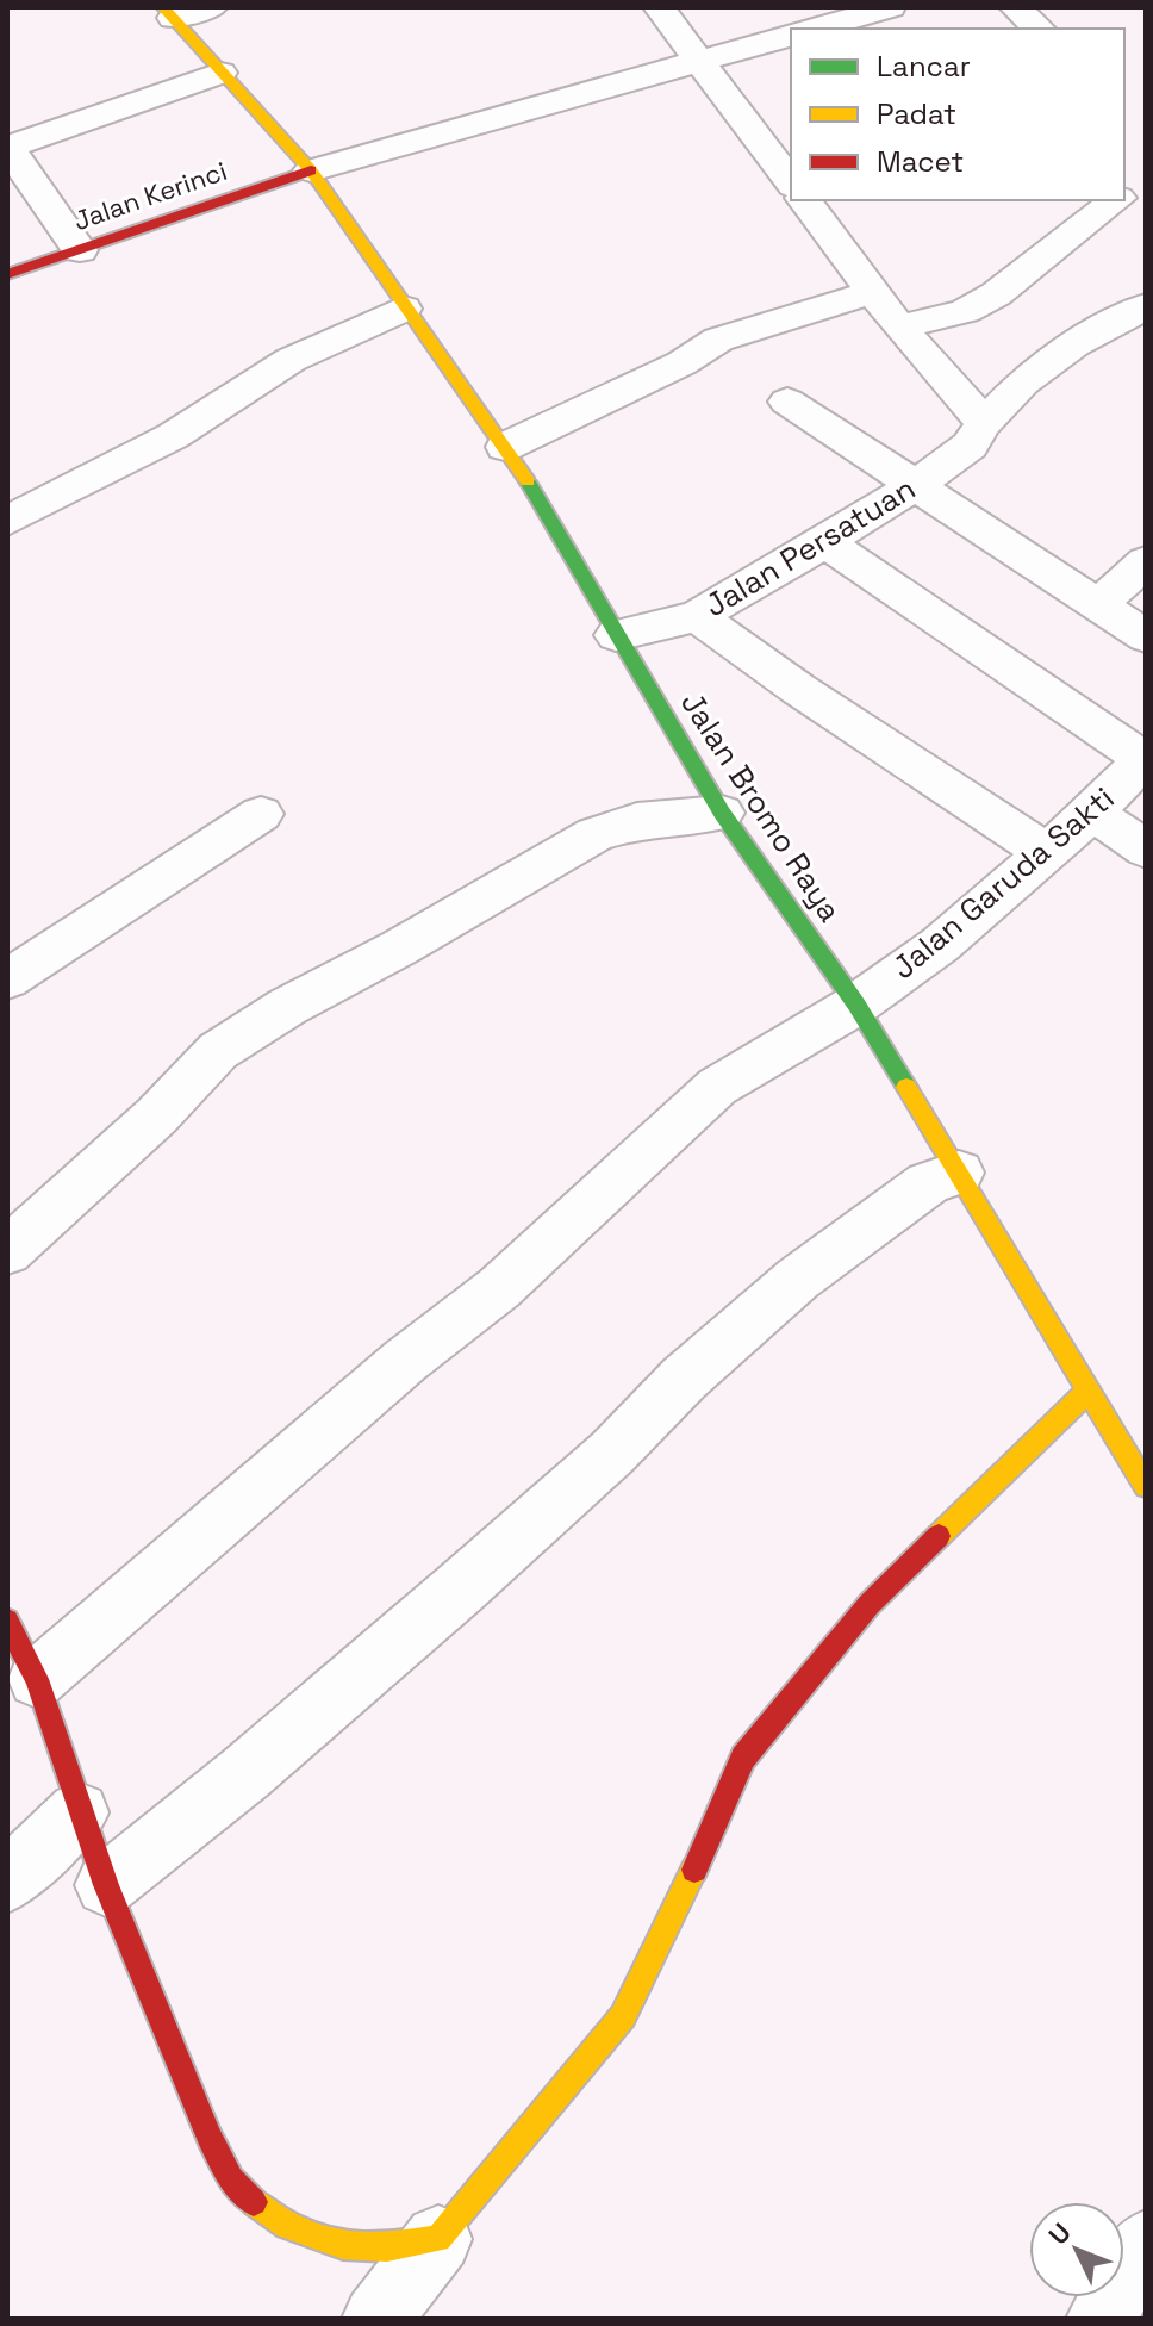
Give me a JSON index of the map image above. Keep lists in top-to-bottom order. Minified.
{"streets":{"main road":["Jalan Kerinci","Jalan Bromo Raya"],"street":["Jalan Persatuan","Jalan Garuda Sakti"]},"crossings":[["Jalan Kerinci","Jalan Bromo Raya"],["Jalan Persatuan","Jalan Bromo Raya"],["Jalan Bromo Raya","Jalan Garuda Sakti"]],"legend":["Lancar","Padat","Macet"],"north":"top left"}
